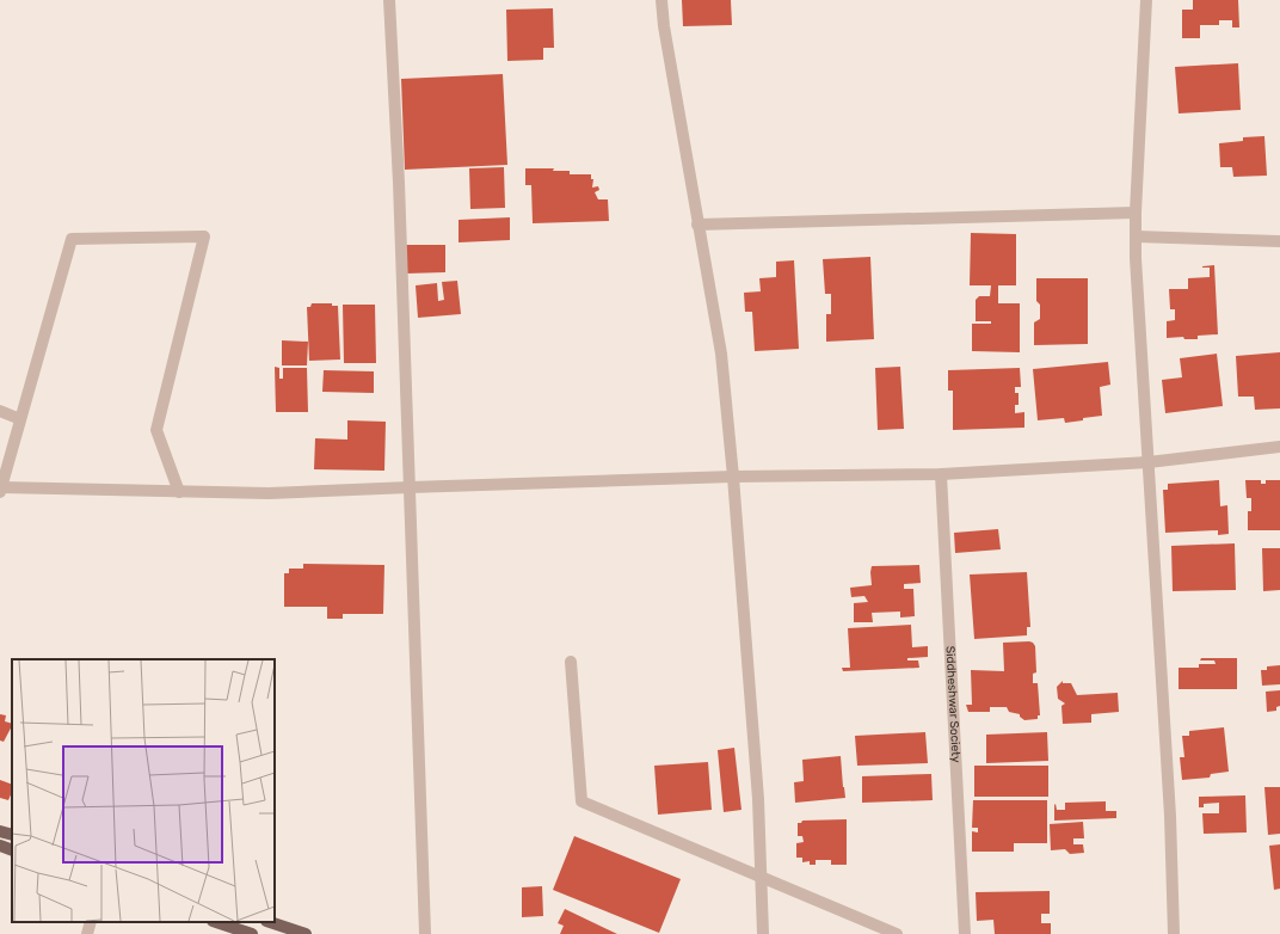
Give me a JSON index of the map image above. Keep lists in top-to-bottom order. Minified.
{"streets":{"street":["Siddheshwar Society"]}}
